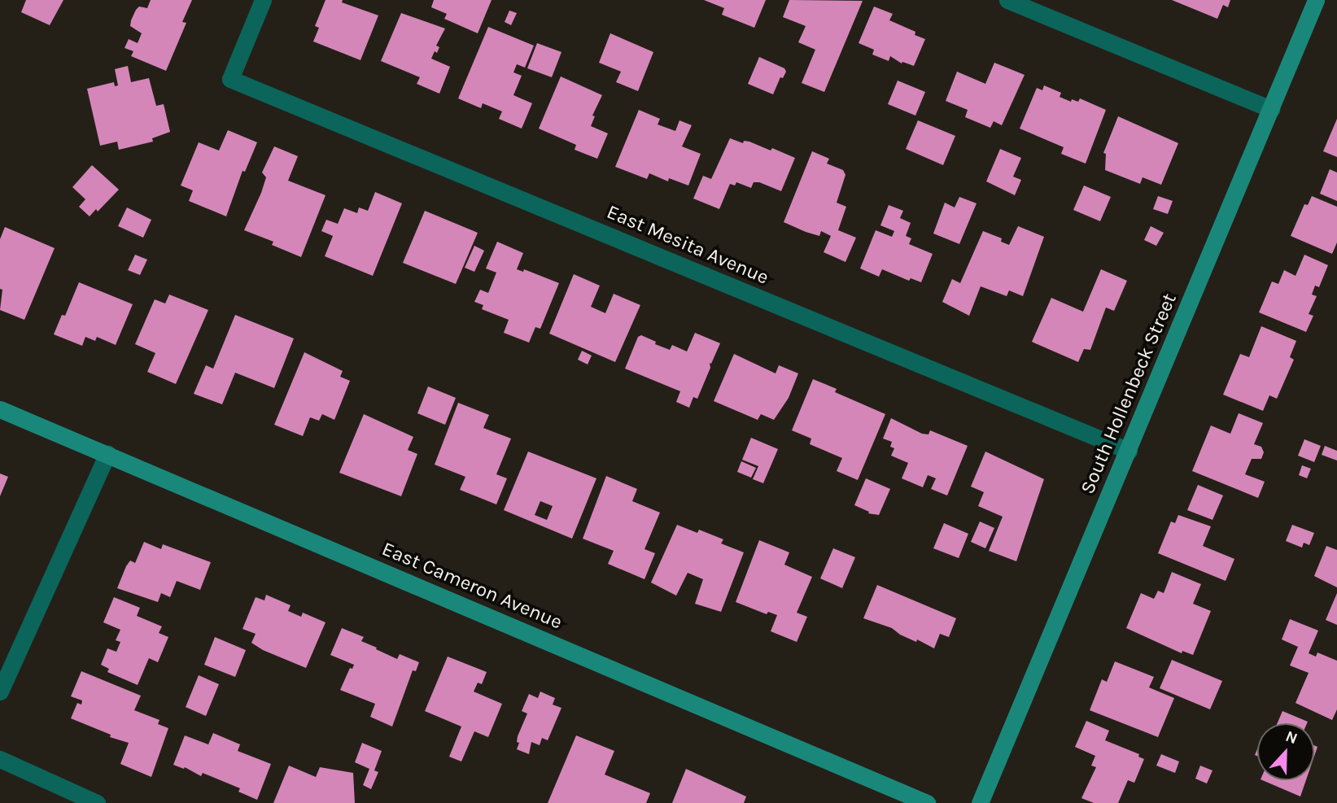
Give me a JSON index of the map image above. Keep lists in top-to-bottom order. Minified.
{"streets":{"main road":["South Hollenbeck Street","East Cameron Avenue"],"street":["East Mesita Avenue"]},"crossings":[["East Mesita Avenue","South Hollenbeck Street"]],"north":"top"}
